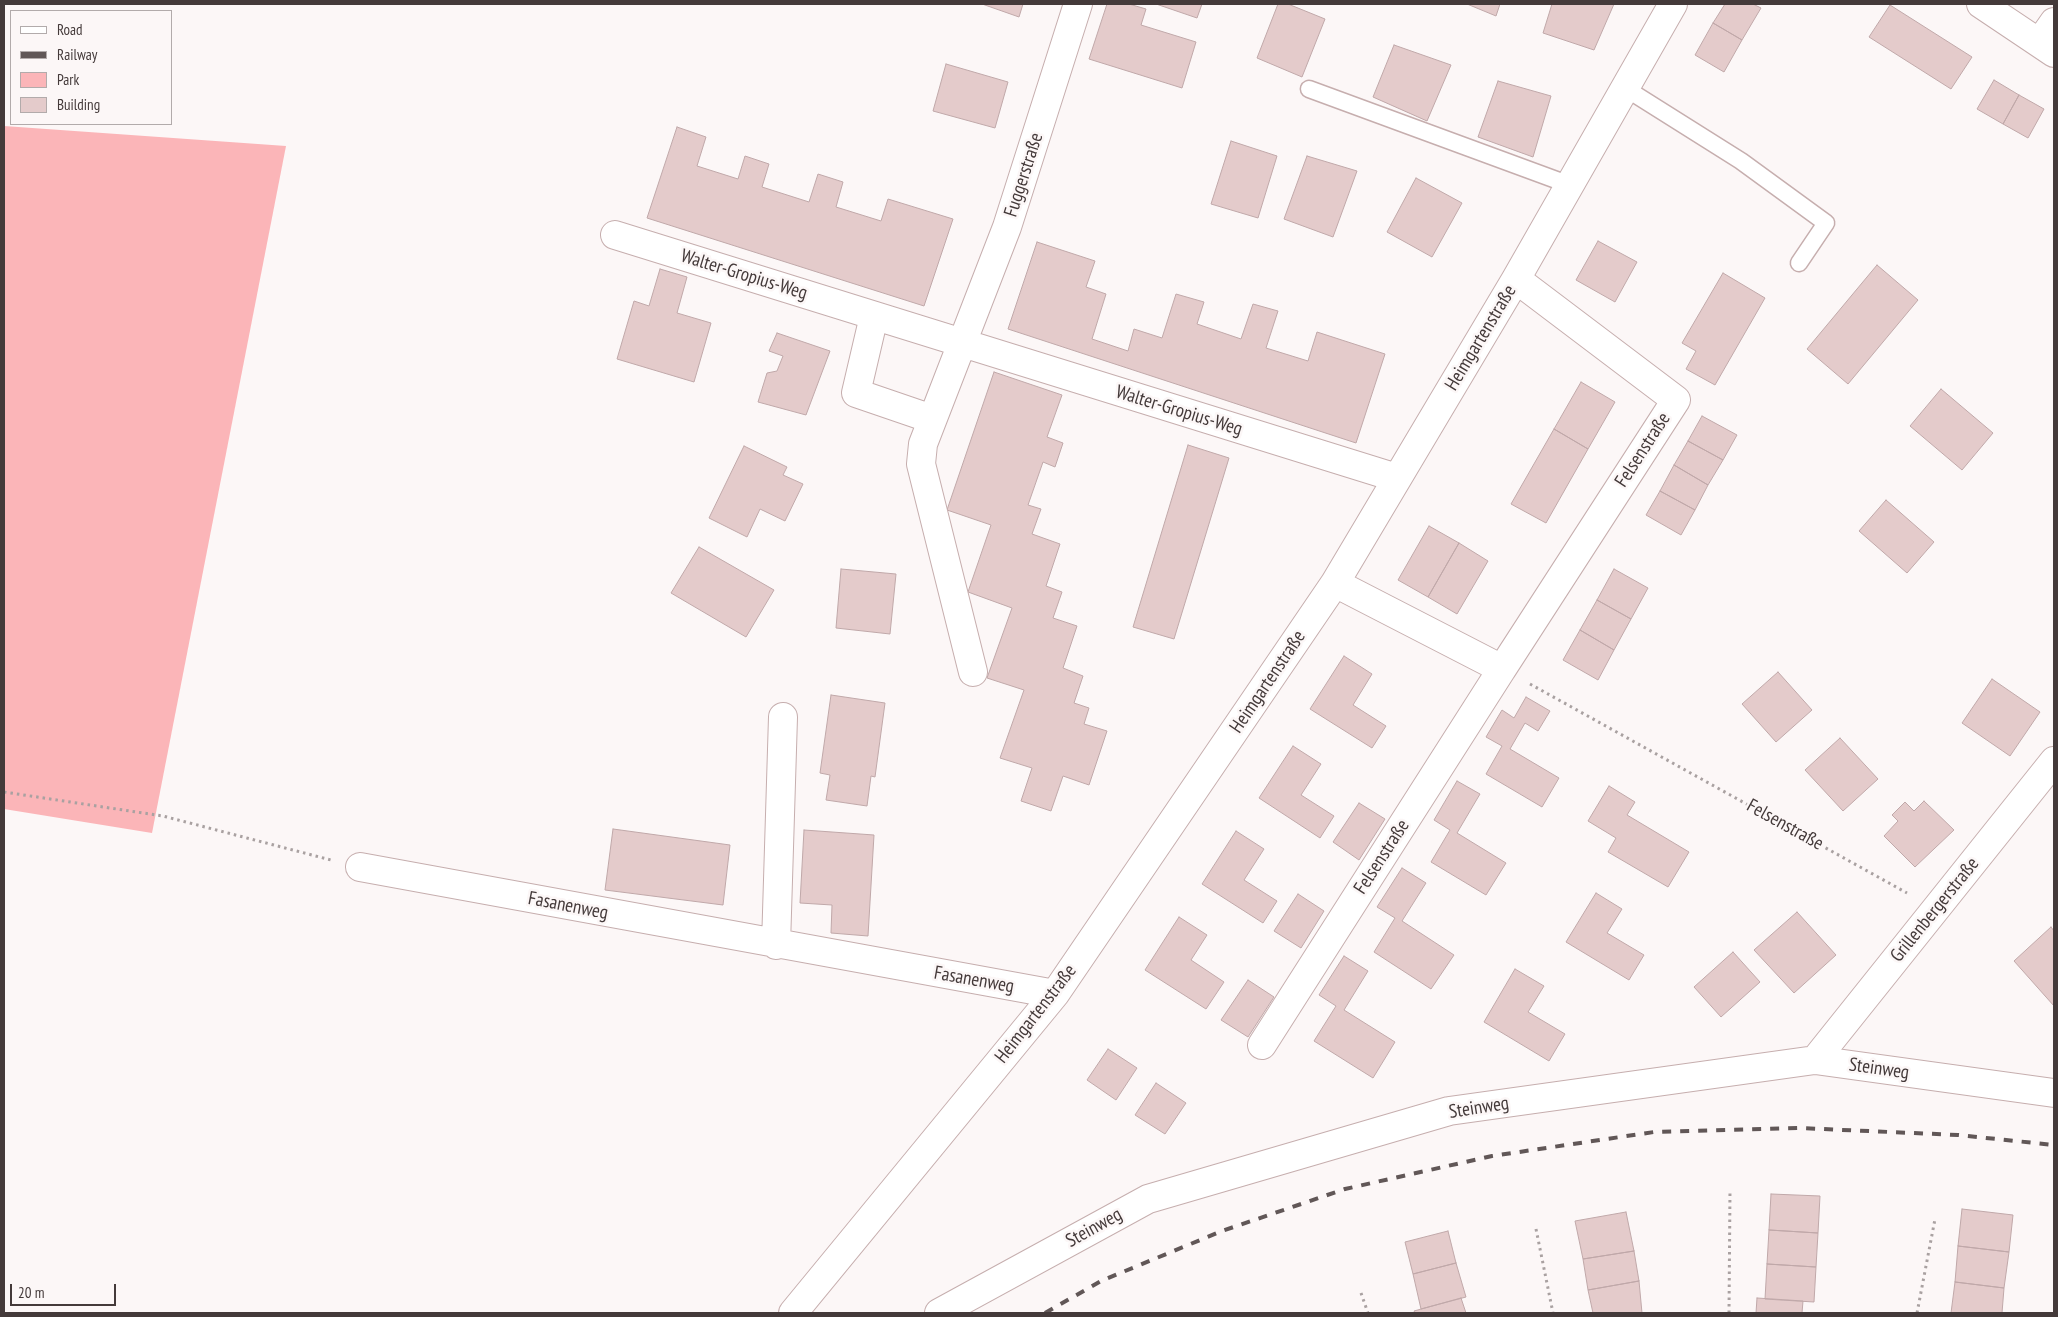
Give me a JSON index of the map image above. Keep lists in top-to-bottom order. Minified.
{"streets":{"street":["Fuggerstraße","Walter-Gropius-Weg","Heimgartenstraße","Felsenstraße","Fasanenweg","Grillenbergerstraße","Steinweg"]},"crossings":[["Fuggerstraße","Walter-Gropius-Weg"],["Walter-Gropius-Weg","Heimgartenstraße"],["Heimgartenstraße","Felsenstraße"],["Heimgartenstraße","Fasanenweg"],["Felsenstraße","Grillenbergerstraße"],["Grillenbergerstraße","Steinweg"]],"legend":["Road","Railway","Park","Building"],"scale_bar":"20 m"}
